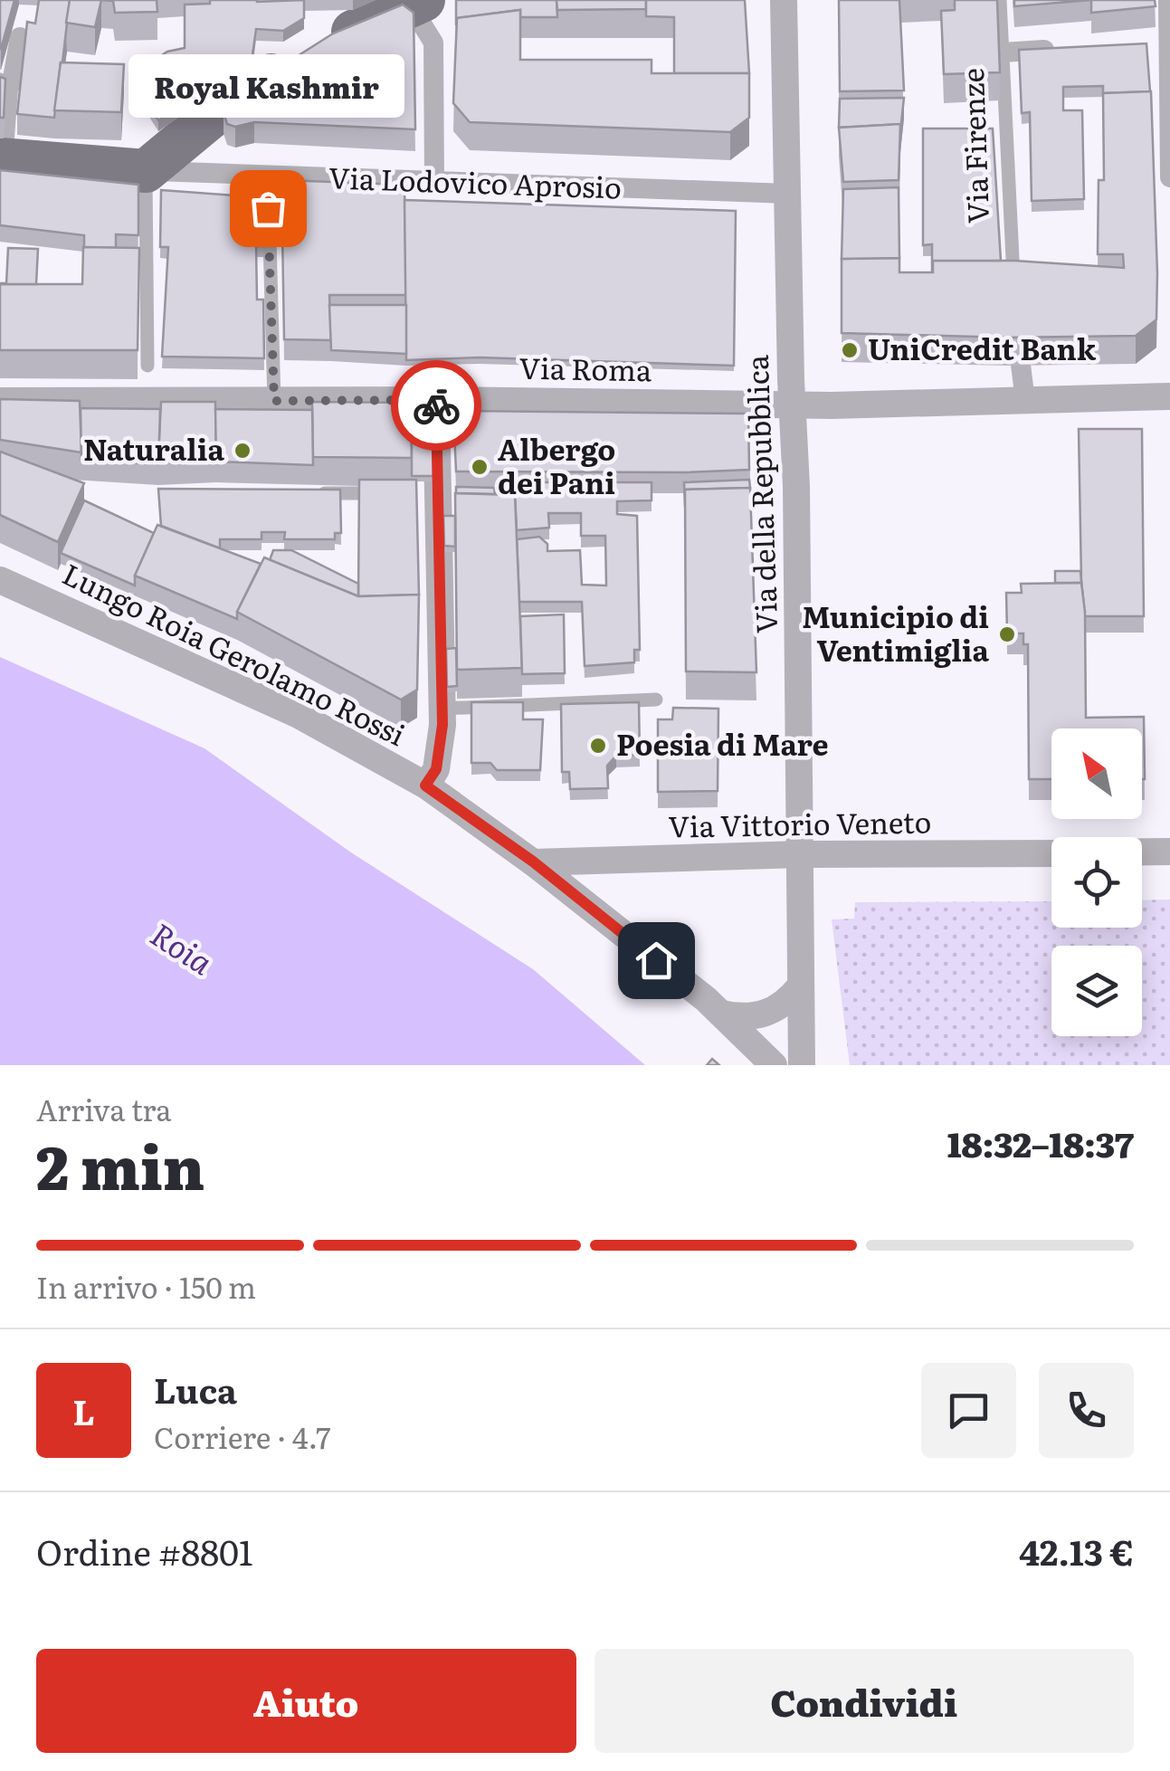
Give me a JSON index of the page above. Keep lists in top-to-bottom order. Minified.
{"streets":{"main road":["Via Lodovico Aprosio"],"street":["Via Roma","Via della Repubblica","Lungo Roia Gerolamo Rossi","Via Vittorio Veneto"],"lane":["Via Firenze"]},"crossings":[["Via Lodovico Aprosio","Via della Repubblica"],["Via Roma","Via della Repubblica"],["Via della Repubblica","Via Vittorio Veneto"],["Lungo Roia Gerolamo Rossi","Via Vittorio Veneto"]],"water":["Roia"],"places":["Royal Kashmir","UniCredit Bank","Naturalia","Albergo dei Pani","Municipio di Ventimiglia","Poesia di Mare"],"north":"top left","page":{"bubble":"Royal Kashmir","heading":["2 min","Arriva tra","18:32–18:37"],"panel":["Luca","Corriere · 4.7","Ordine #8801","42.13 €"],"bar":"In arrivo · 150 m","round":"L","buttons":["Aiuto","Condividi"]}}
